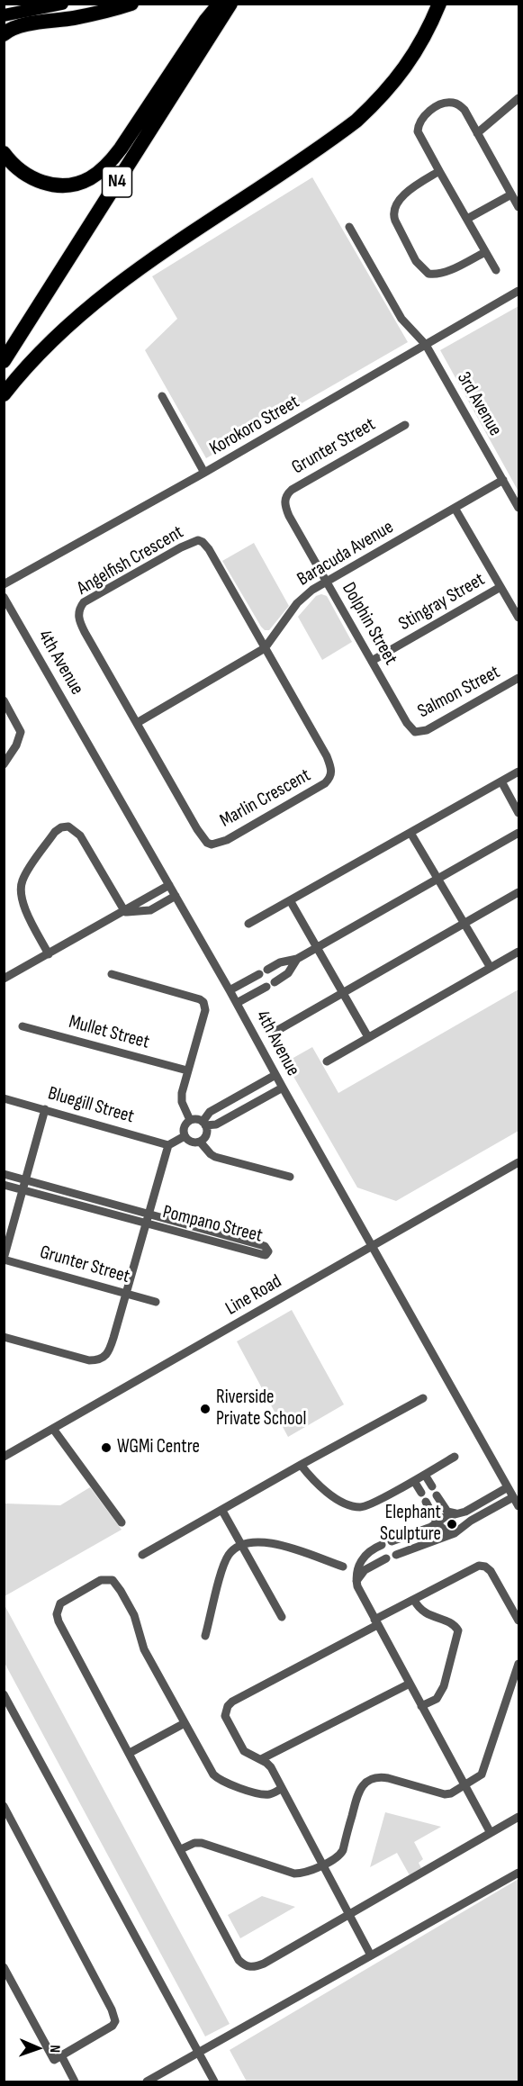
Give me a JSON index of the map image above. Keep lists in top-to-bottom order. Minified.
{"streets":{"highway":["N4"],"street":["3rd Avenue","Korokoro Street","Grunter Street","Baracuda Avenue","Angelfish Crescent","Stingray Street","Dolphin Street","4th Avenue","Salmon Street","Marlin Crescent","Mullet Street","Bluegill Street","Pompano Street","Line Road"]},"crossings":[["3rd Avenue","Korokoro Street"],["3rd Avenue","Baracuda Avenue"],["Grunter Street","Dolphin Street"],["Baracuda Avenue","Angelfish Crescent"],["Baracuda Avenue","Dolphin Street"],["Baracuda Avenue","Marlin Crescent"],["Angelfish Crescent","Marlin Crescent"],["Stingray Street","Dolphin Street"],["Dolphin Street","Salmon Street"],["4th Avenue","Line Road"]],"places":["Riverside Private School","WGMi Centre","Elephant Sculpture"],"north":"right"}
